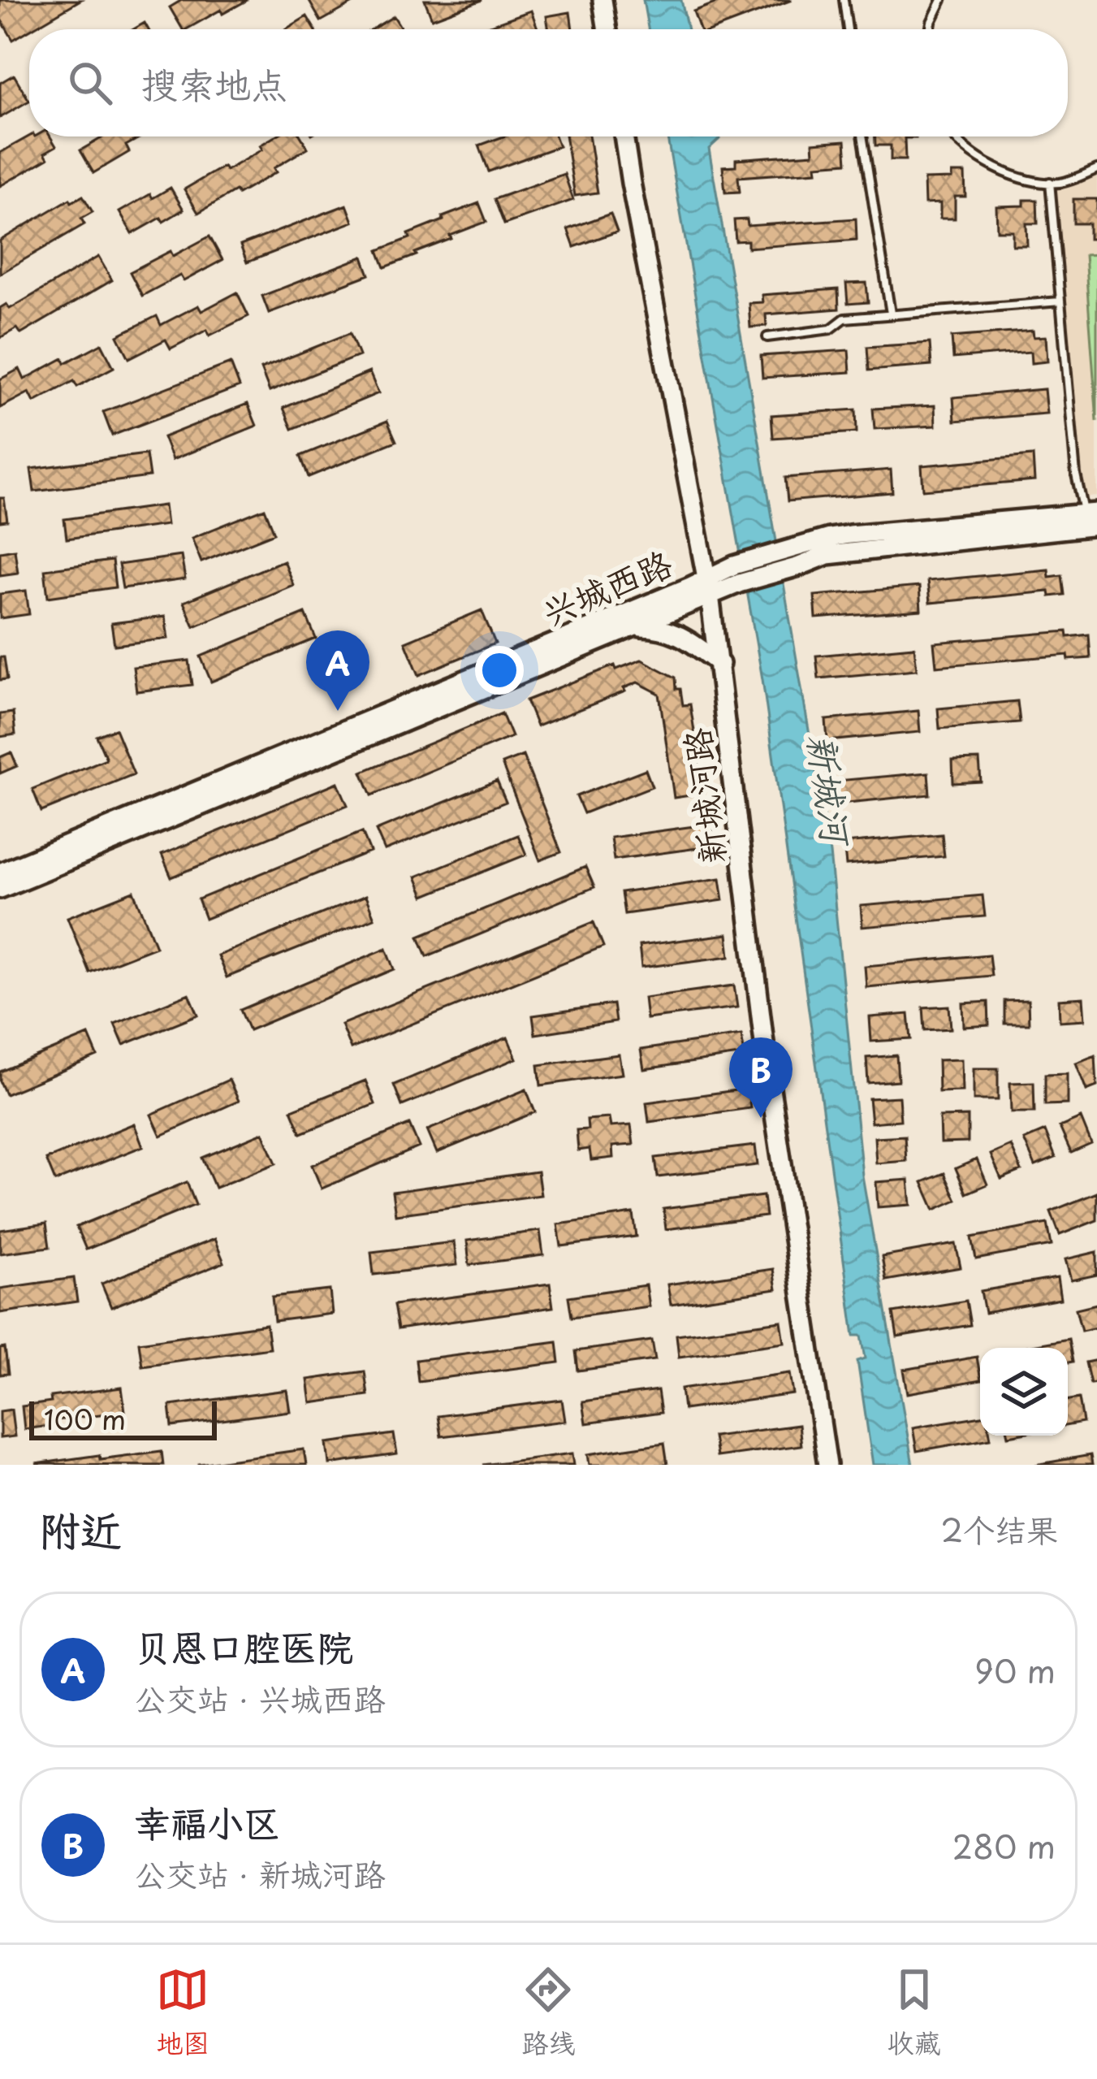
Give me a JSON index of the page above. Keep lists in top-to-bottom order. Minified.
{"streets":{"street":["兴城西路","新城河路"]},"crossings":[["兴城西路","新城河路"]],"water":["新城河"],"scale_bar":"100 m","page":{"search":"搜索地点","pins":["A","B"],"scale":"100 m","heading":["附近","2个结果"],"list":[{"mark":"A","name":"贝恩口腔医院","note":"公交站 · 兴城西路","value":"90 m"},{"mark":"B","name":"幸福小区","note":"公交站 · 新城河路","value":"280 m"}],"nav":["地图","路线","收藏"]}}
